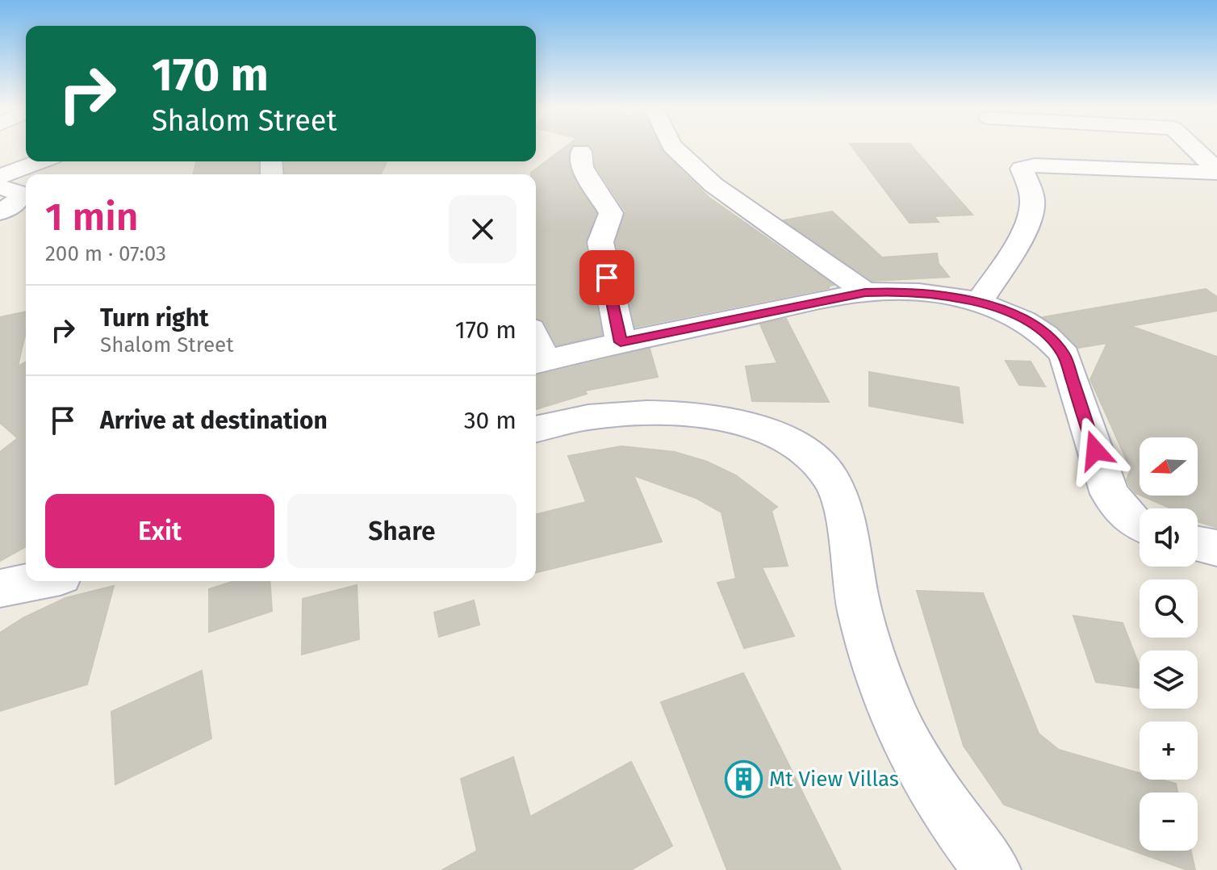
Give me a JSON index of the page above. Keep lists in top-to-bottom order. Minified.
{"places":{"building":["Mt View Villas"]},"north":"left","page":{"turn":["170 m","Shalom Street"],"heading":["1 min","200 m · 07:03"],"list":[{"name":"Turn right","note":"Shalom Street","value":"170 m"},{"name":"Arrive at destination","value":"30 m"}],"map_buttons":["+","−"],"buttons":["Exit","Share"]}}
